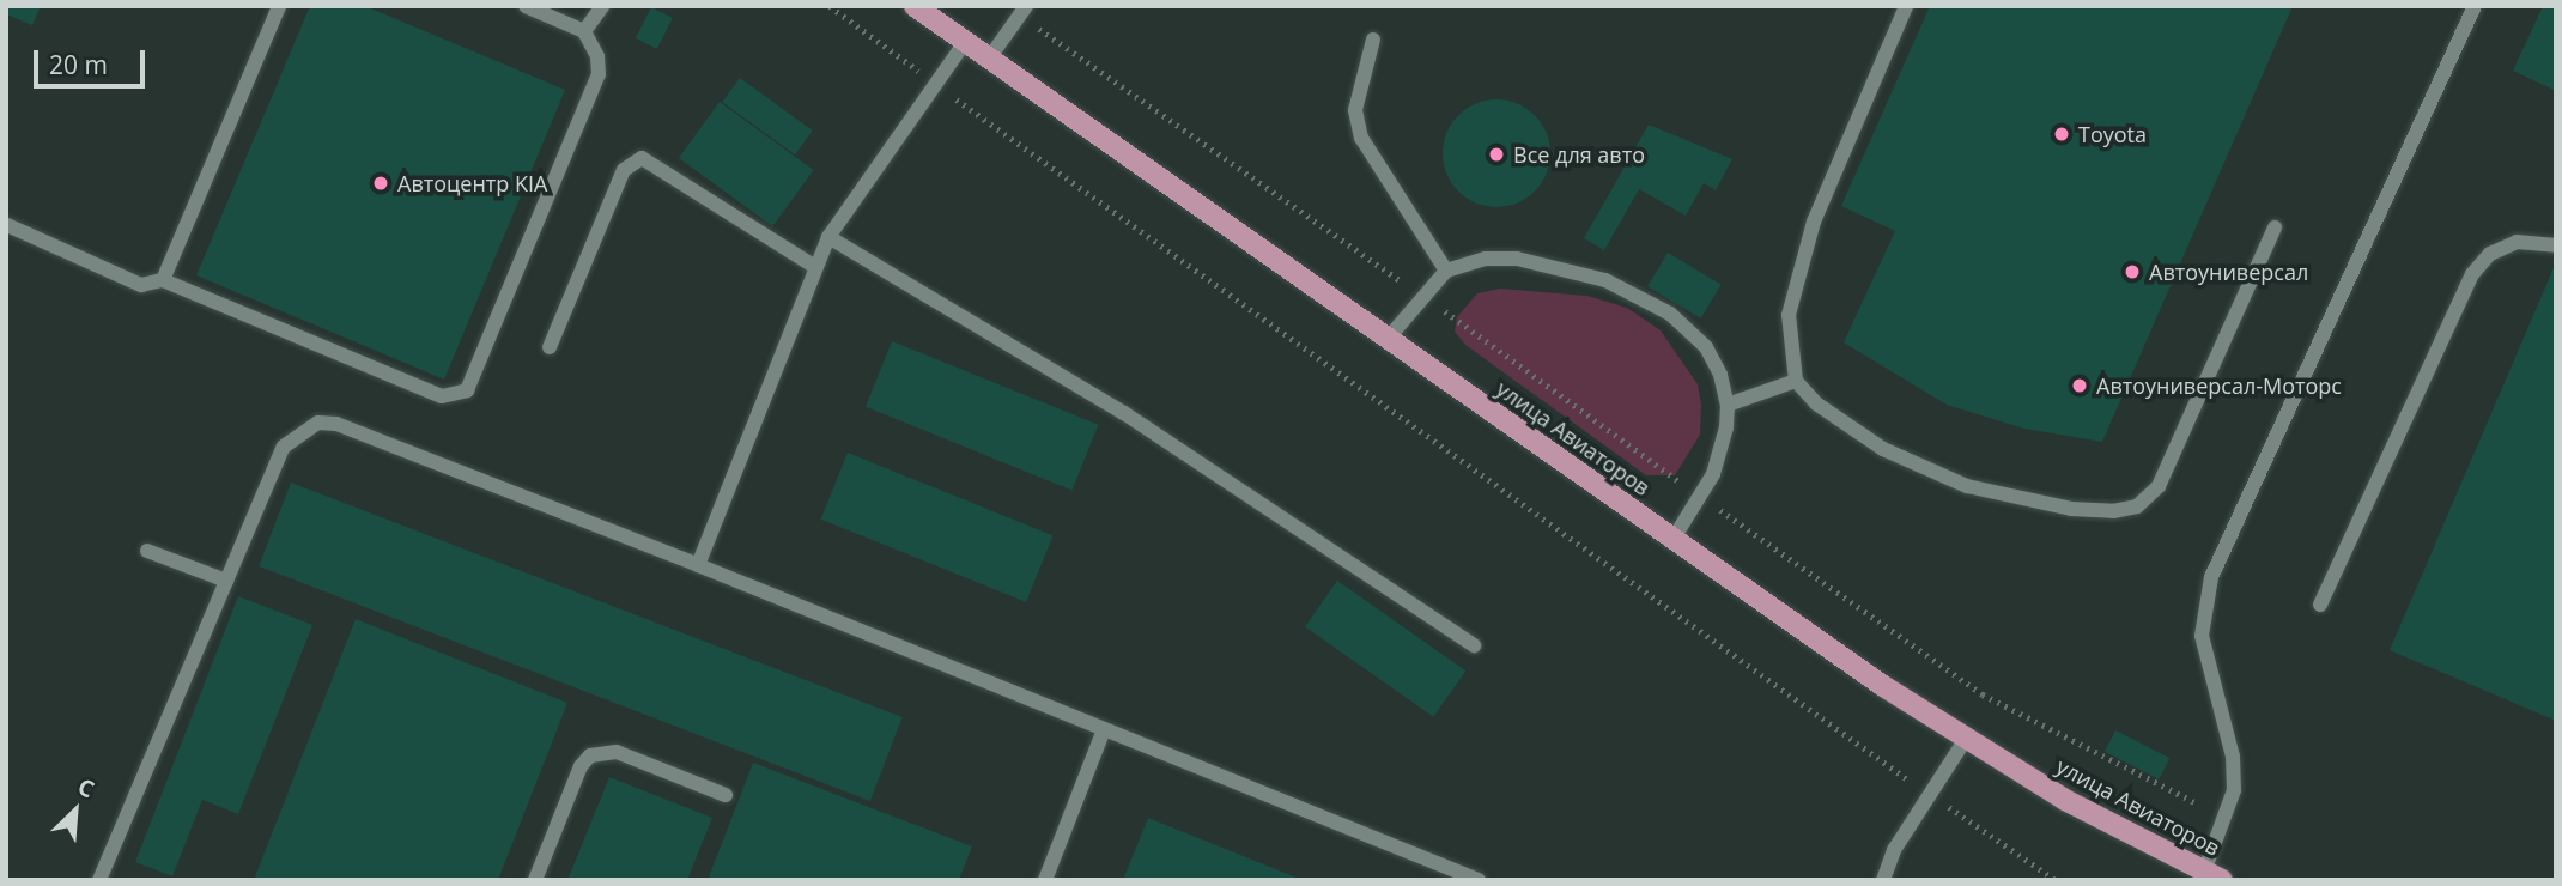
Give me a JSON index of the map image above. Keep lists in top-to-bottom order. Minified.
{"streets":{"main road":["улица Авиаторов"]},"places":["Toyota","Все для авто","Автоцентр KIA","Автоуниверсал","Автоуниверсал-Моторс"],"scale_bar":"20 m","north":"top right"}
